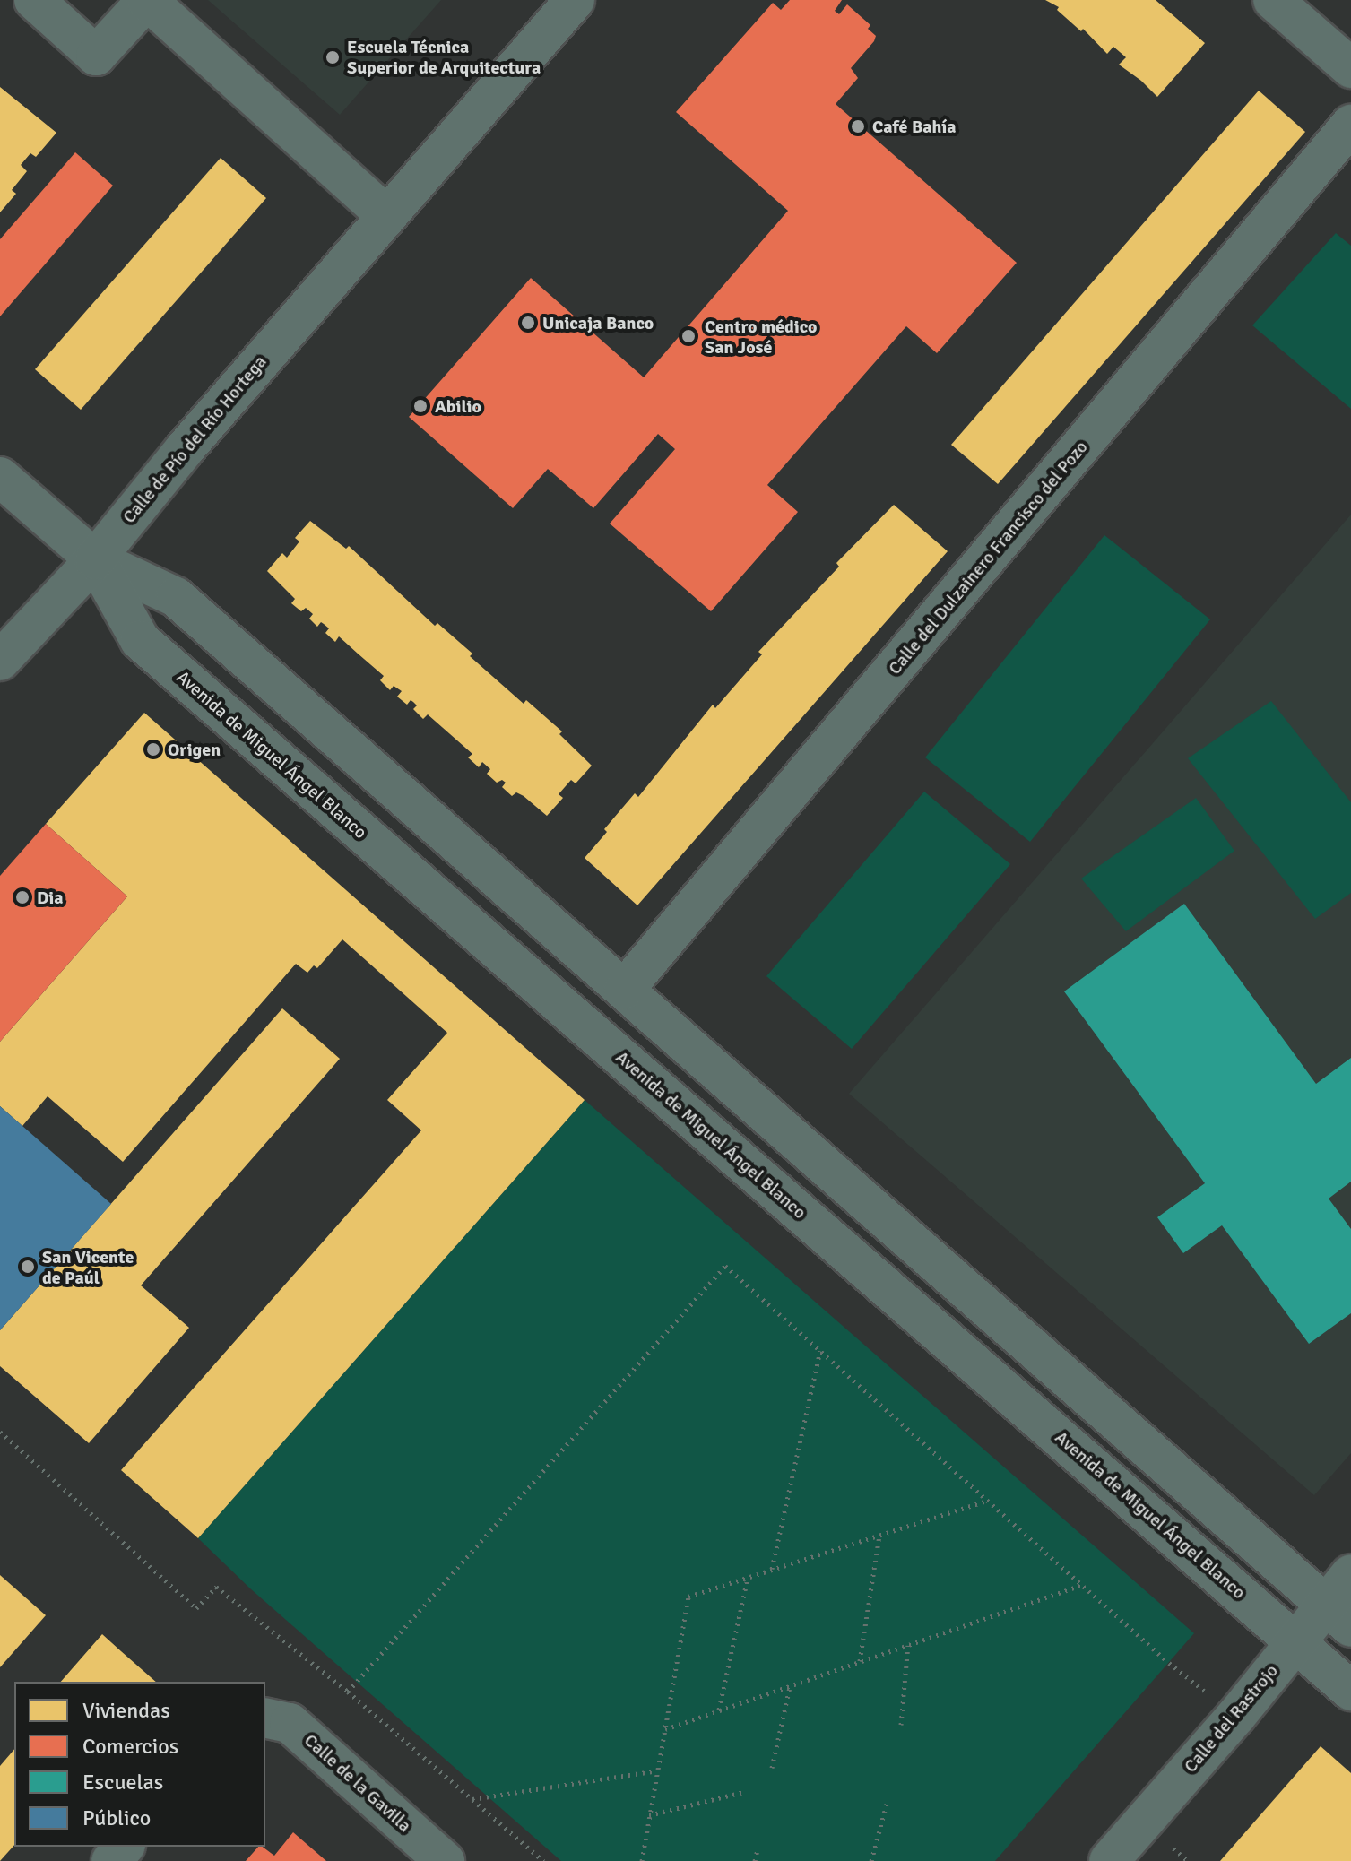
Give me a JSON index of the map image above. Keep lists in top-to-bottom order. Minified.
{"streets":{"street":["Calle de Pío del Río Hortega","Calle del Dulzainero Francisco del Pozo","Avenida de Miguel Ángel Blanco","Calle del Rastrojo","Calle de la Gavilla"]},"crossings":[["Calle de Pío del Río Hortega","Avenida de Miguel Ángel Blanco"],["Calle del Dulzainero Francisco del Pozo","Avenida de Miguel Ángel Blanco"],["Avenida de Miguel Ángel Blanco","Calle del Rastrojo"]],"places":["Escuela Técnica Superior de Arquitectura","Café Bahía","Unicaja Banco","Centro médico San José","Abilio","Origen","Dia","San Vicente de Paúl"],"legend":["Viviendas","Comercios","Escuelas","Público"]}
